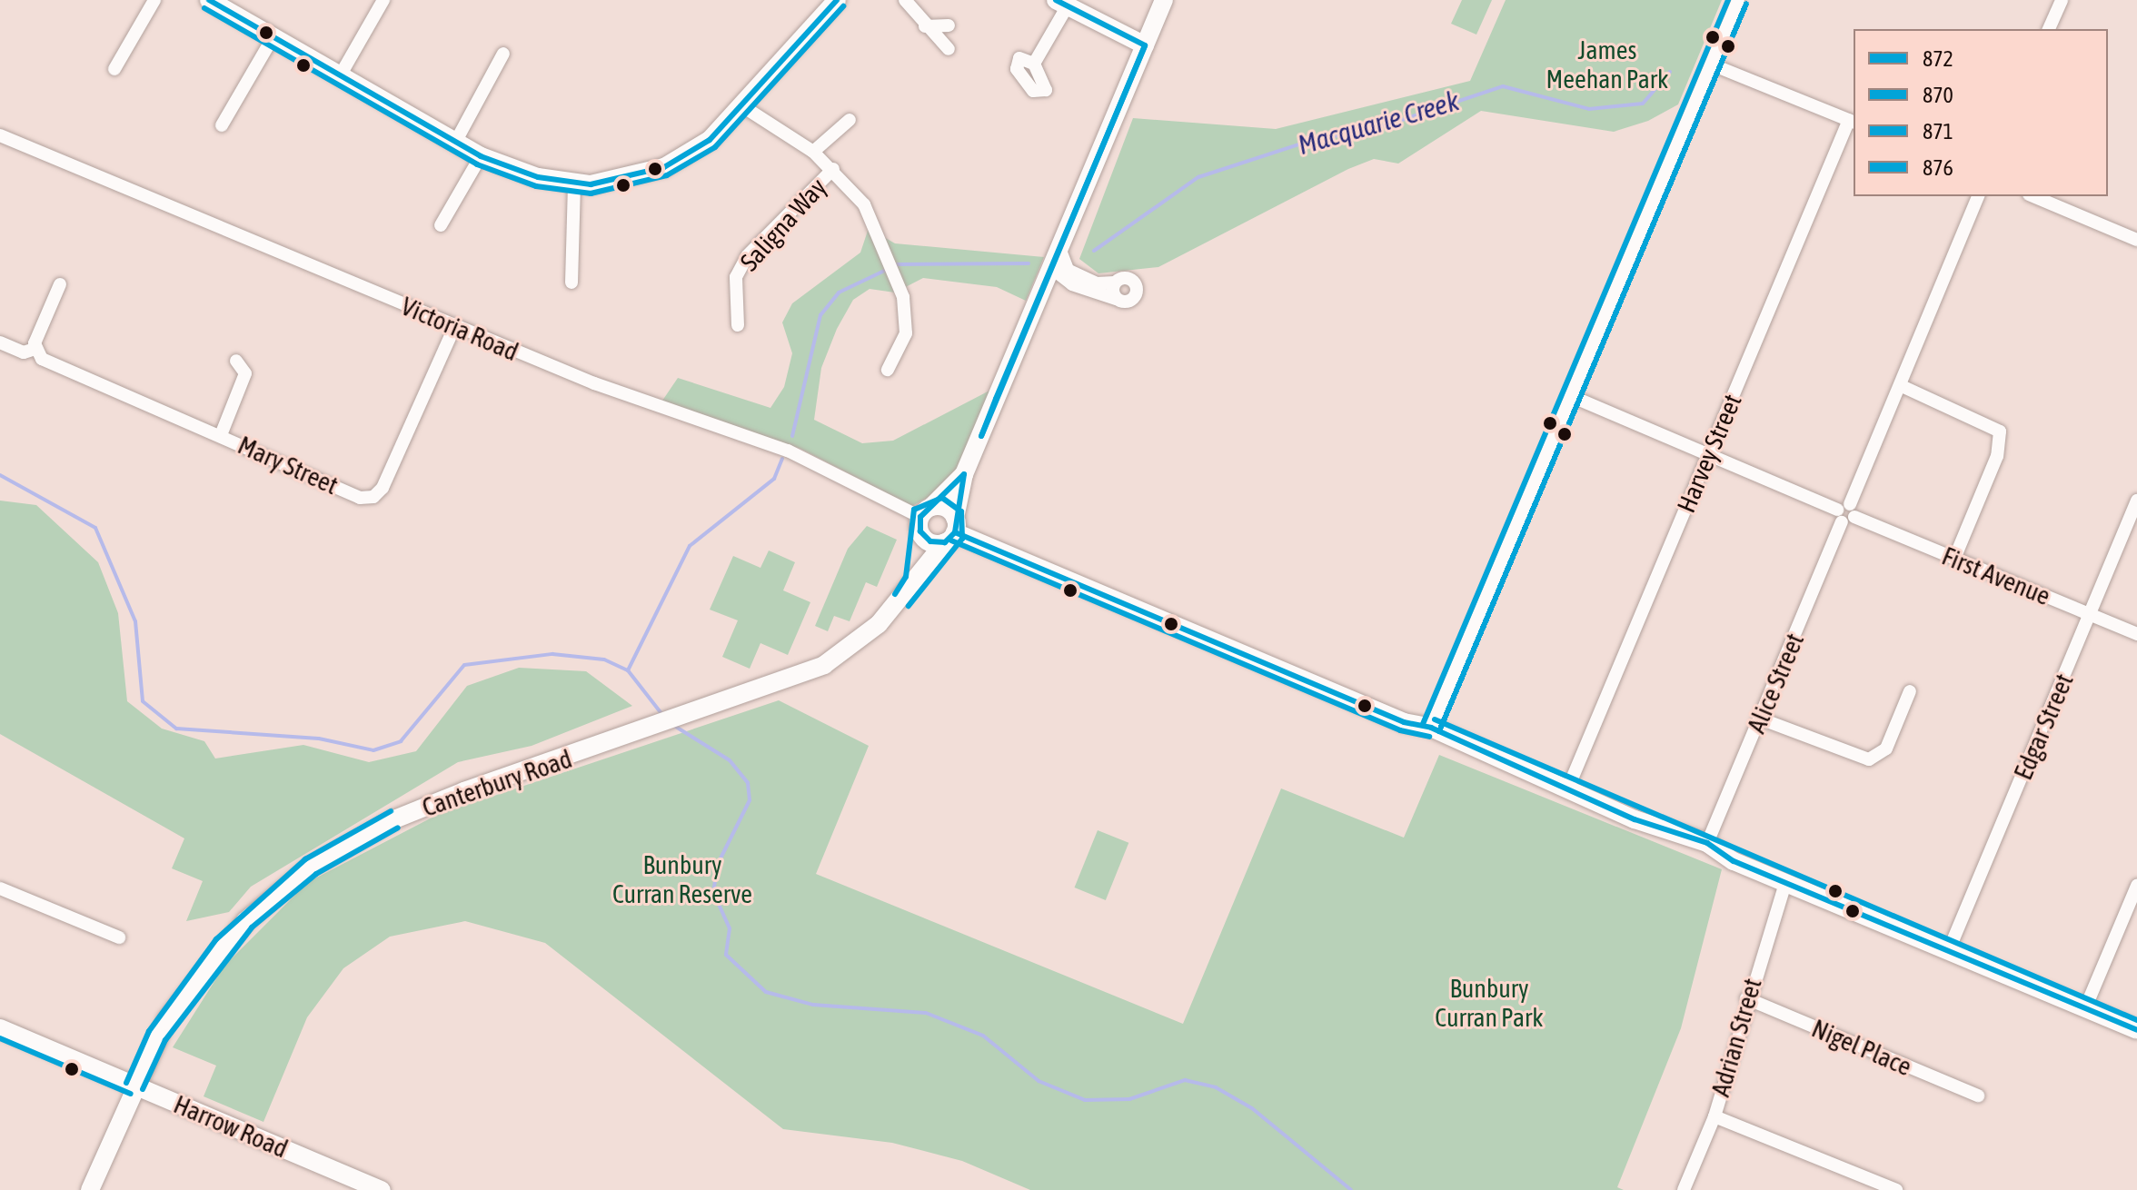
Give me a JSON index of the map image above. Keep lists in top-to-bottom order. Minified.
{"streets":{"street":["Saligna Way","Victoria Road","Harvey Street","Mary Street","First Avenue","Alice Street","Edgar Street","Canterbury Road","Adrian Street","Nigel Place","Harrow Road"]},"crossings":[["Victoria Road","Mary Street"],["Harvey Street","First Avenue"],["First Avenue","Alice Street"],["First Avenue","Edgar Street"],["Canterbury Road","Harrow Road"],["Adrian Street","Nigel Place"]],"water":["Macquarie Creek"],"parks":["James Meehan Park","Bunbury Curran Reserve","Bunbury Curran Park"],"lines":["transit line 872","transit line 871","transit line 870","transit line 876"],"legend":["872","870","871","876"]}
